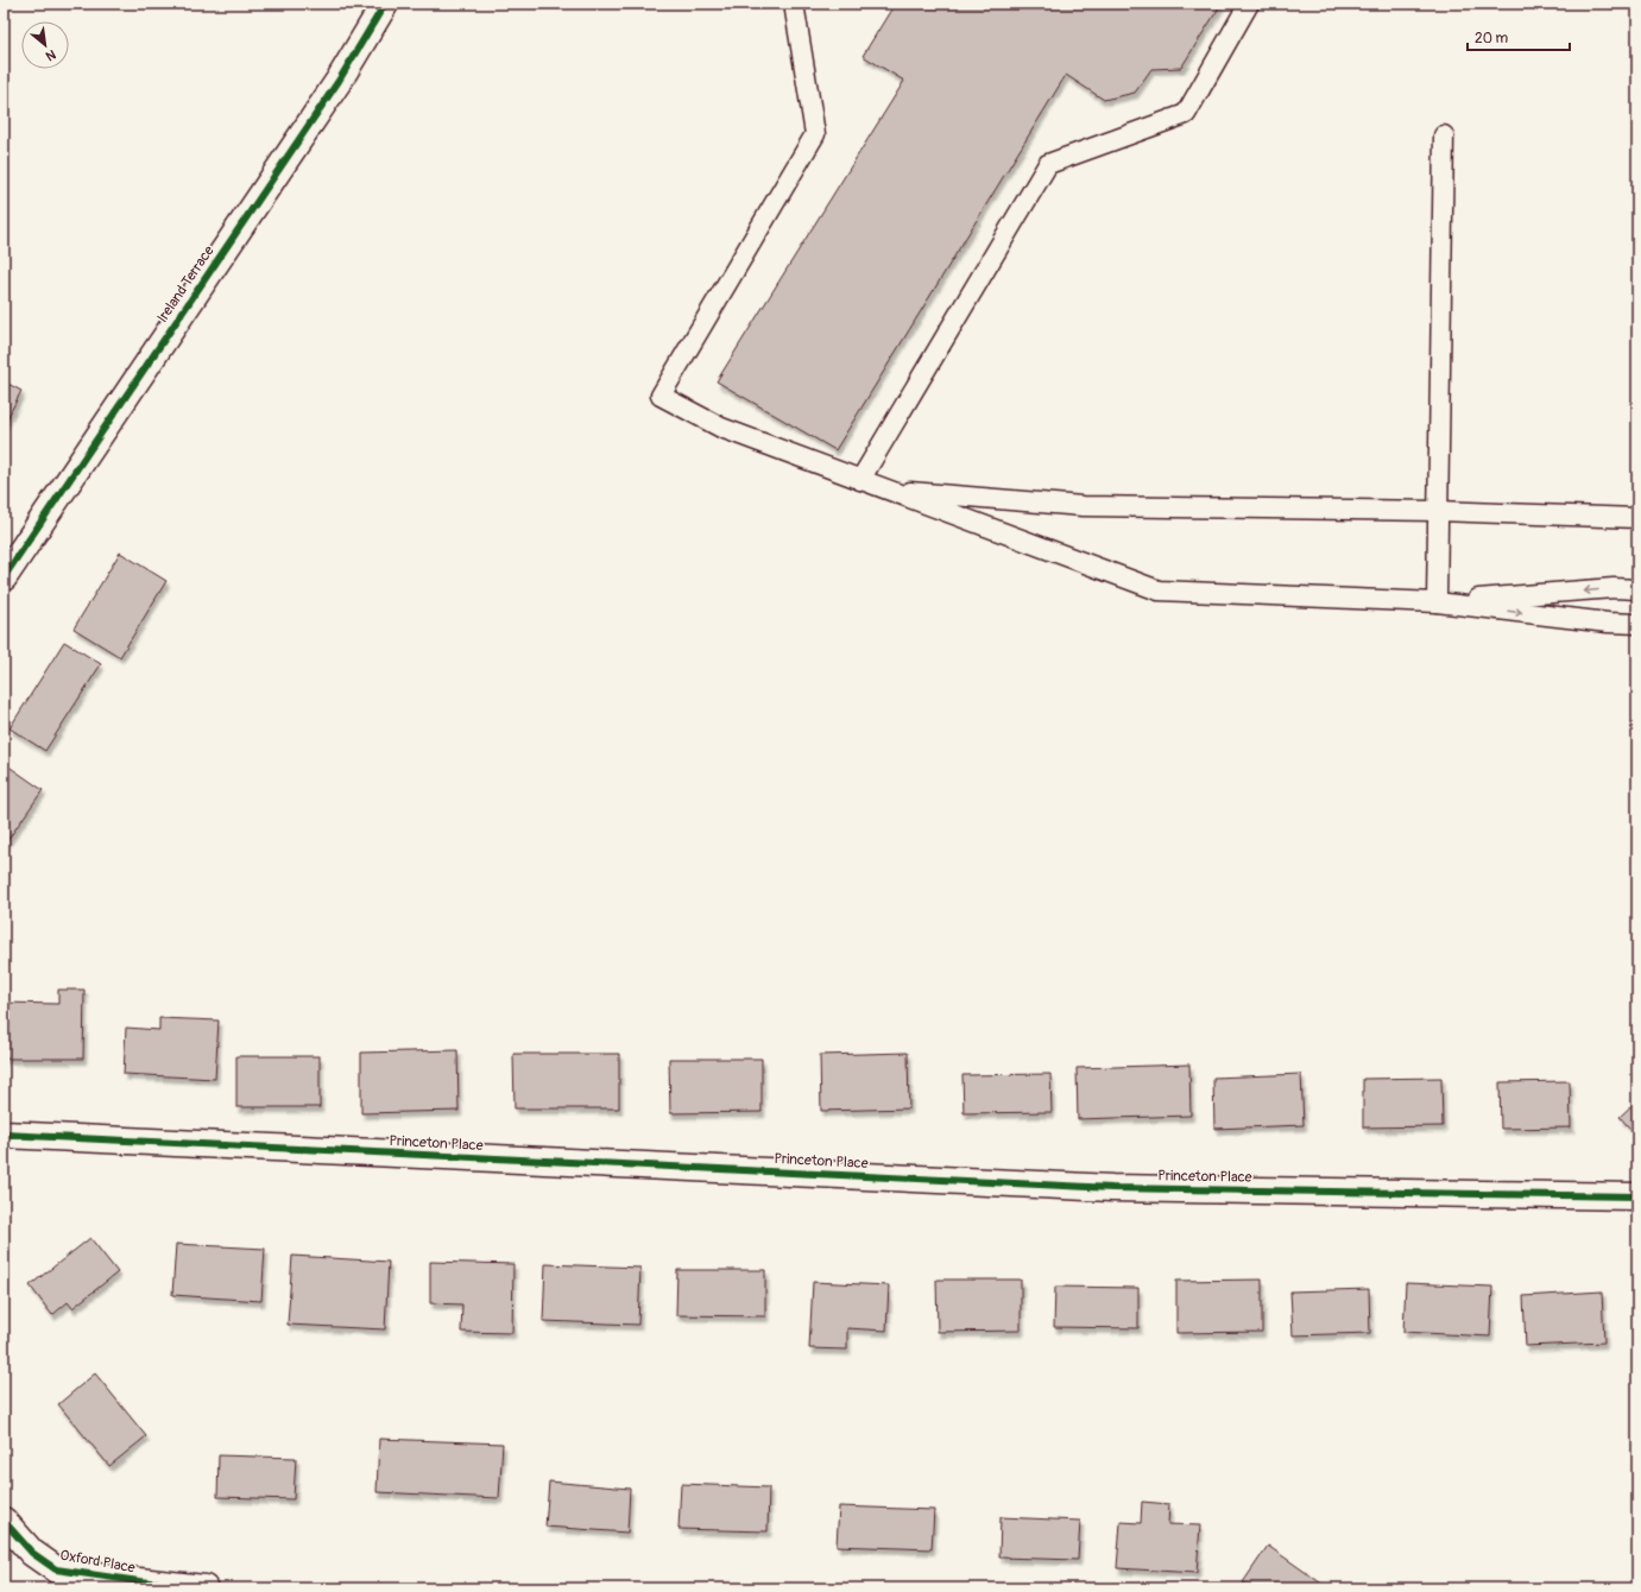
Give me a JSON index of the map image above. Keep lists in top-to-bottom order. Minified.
{"streets":{"street":["Ireland Terrace","Princeton Place","Oxford Place"]},"scale_bar":"20 m","north":"bottom right"}
